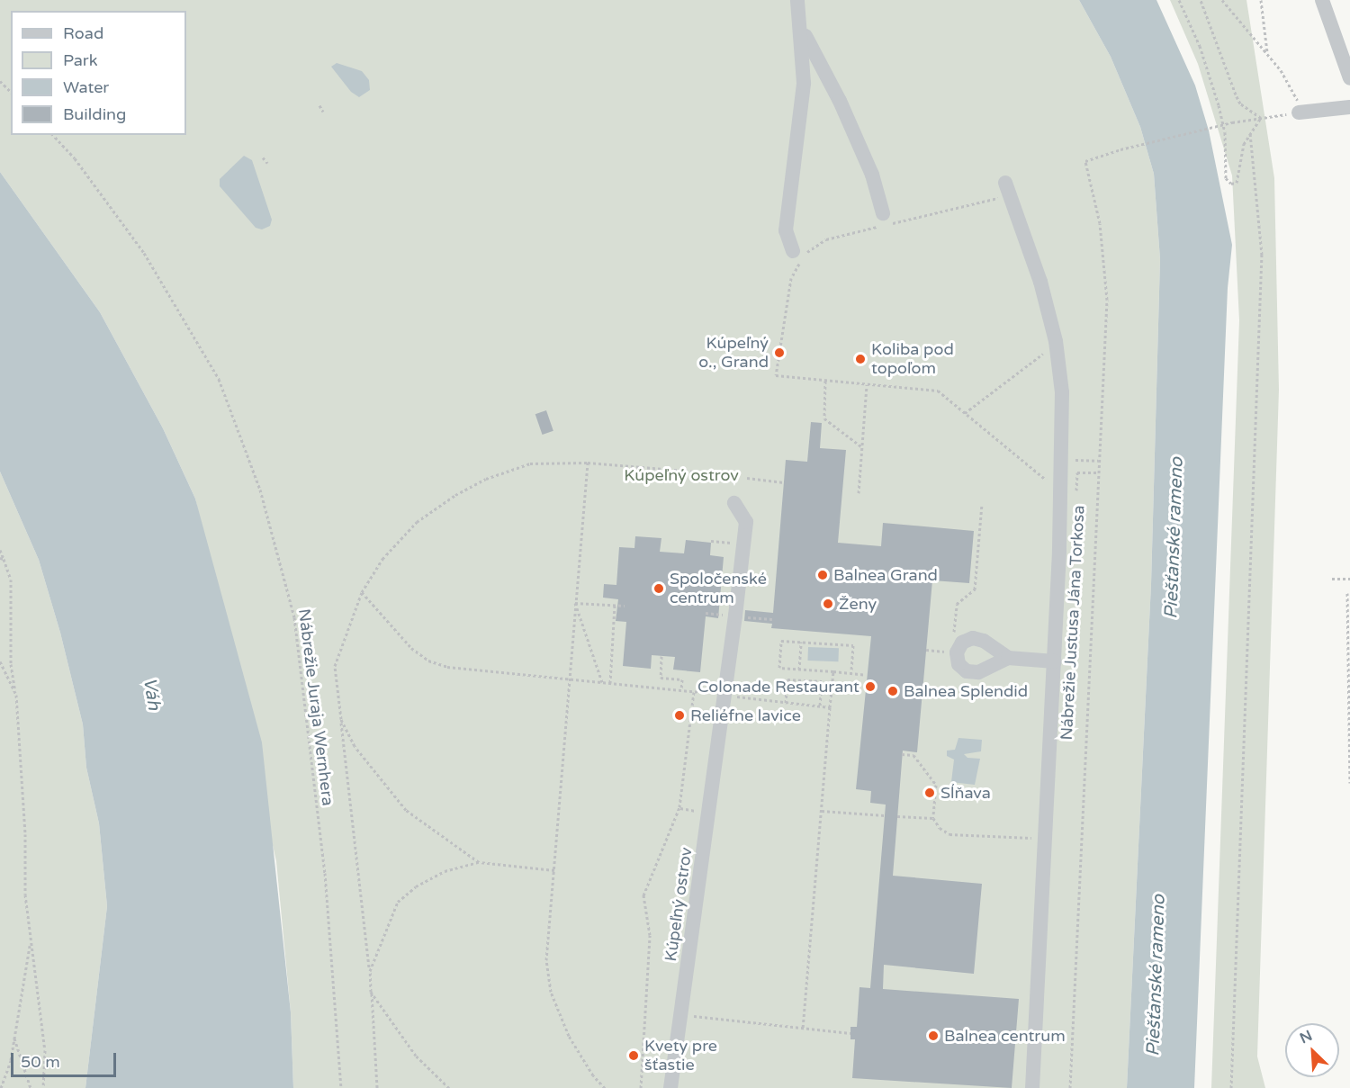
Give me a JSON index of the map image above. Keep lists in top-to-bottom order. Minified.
{"streets":{"street":["Kúpeľný ostrov"],"path":["Nábrežie Justusa Jána Torkosa","Nábrežie Juraja Wernhera"]},"water":["Piešťanské rameno","Váh"],"parks":["Kúpeľný ostrov"],"places":["Kúpeľný o., Grand","Koliba pod topoľom","Balnea Grand","Spoločenské centrum","Ženy","Colonade Restaurant","Balnea Splendid","Reliéfne lavice","Sĺňava","Balnea centrum","Kvety pre šťastie"],"legend":["Road","Park","Water","Building"],"scale_bar":"50 m","north":"top left"}
